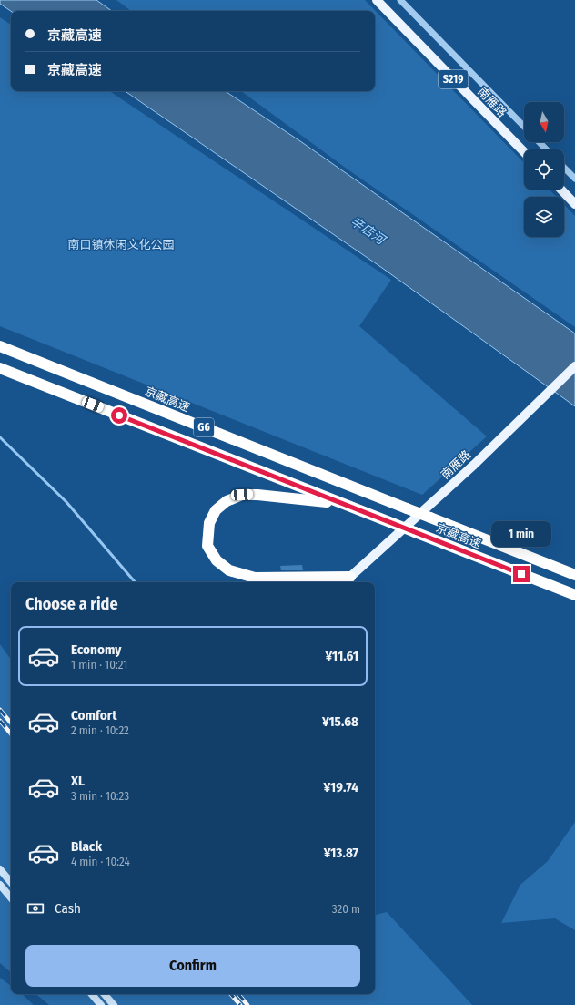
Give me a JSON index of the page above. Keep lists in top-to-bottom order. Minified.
{"streets":{"highway":["京藏高速","G6"],"main road":["S219","南雁路"]},"crossings":[["京藏高速","G6"]],"water":["辛店河"],"parks":["南口镇休闲文化公园"],"north":"bottom","page":{"banner":["京藏高速","京藏高速"],"bubble":"1 min","heading":"Choose a ride","list":[{"name":"Economy","note":"1 min · 10:21","value":"¥11.61"},{"name":"Comfort","note":"2 min · 10:22","value":"¥15.68"},{"name":"XL","note":"3 min · 10:23","value":"¥19.74"},{"name":"Black","note":"4 min · 10:24","value":"¥13.87"}],"pay":["Cash","320 m"],"buttons":"Confirm"}}
